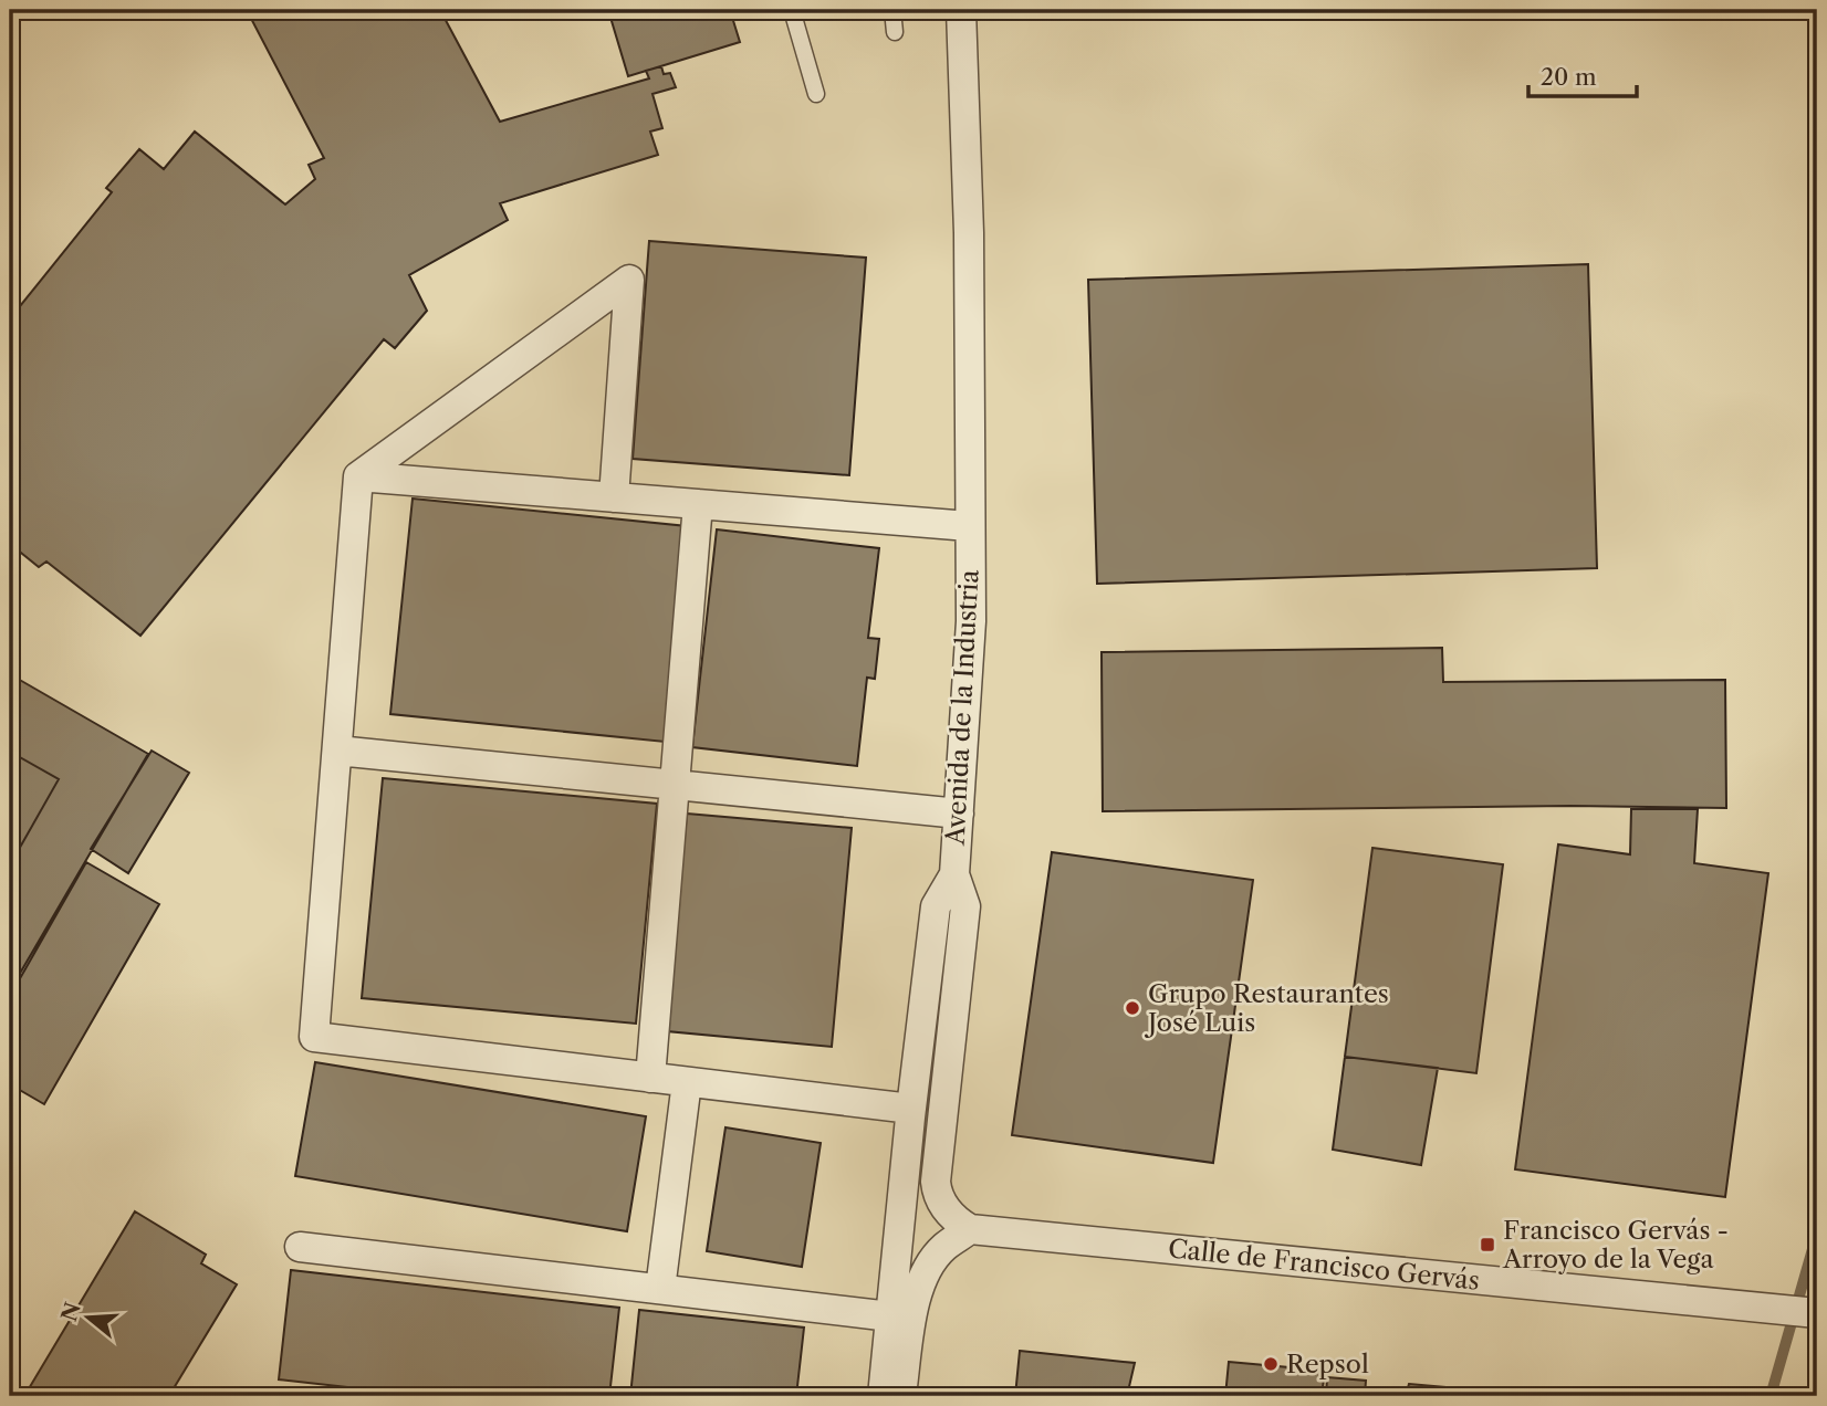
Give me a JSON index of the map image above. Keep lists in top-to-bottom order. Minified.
{"streets":{"street":["Avenida de la Industria","Calle de Francisco Gervás"]},"places":{"other":["Grupo Restaurantes José Luis","Repsol"],"transit":["Francisco Gervás - Arroyo de la Vega"]},"scale_bar":"20 m","north":"left"}
